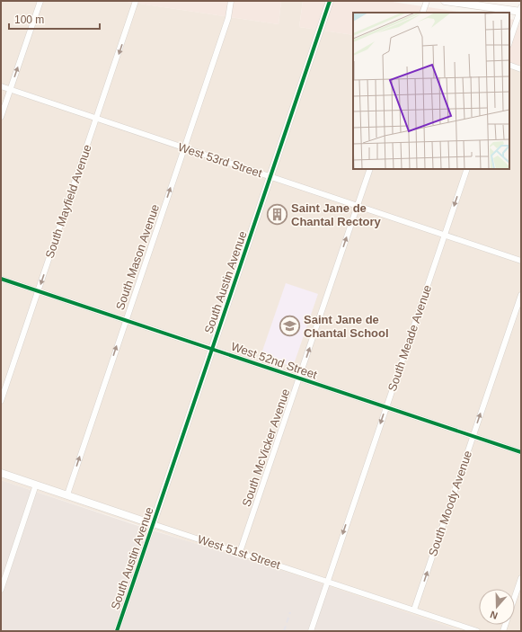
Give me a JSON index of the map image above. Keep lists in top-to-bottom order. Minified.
{"streets":{"street":["West 53rd Street","South Mayfield Avenue","South Mason Avenue","South Austin Avenue","South Meade Avenue","West 52nd Street","South McVicker Avenue","South Moody Avenue","West 51st Street"]},"crossings":[["West 53rd Street","South Mayfield Avenue"],["West 53rd Street","South Mason Avenue"],["West 53rd Street","South Austin Avenue"],["West 53rd Street","South Meade Avenue"],["West 53rd Street","South McVicker Avenue"],["South Mayfield Avenue","West 52nd Street"],["South Mason Avenue","West 52nd Street"],["South Mason Avenue","West 51st Street"],["South Austin Avenue","West 52nd Street"],["South Austin Avenue","West 51st Street"],["South Meade Avenue","West 52nd Street"],["South Meade Avenue","West 51st Street"],["West 52nd Street","South McVicker Avenue"],["West 52nd Street","South Moody Avenue"],["South McVicker Avenue","West 51st Street"],["South Moody Avenue","West 51st Street"]],"one_way":["South Mayfield Avenue","South Mason Avenue","South Meade Avenue","South McVicker Avenue","South Moody Avenue"],"places":{"building":["Saint Jane de Chantal Rectory"],"school or university":["Saint Jane de Chantal School"]},"scale_bar":"100 m","north":"bottom"}
